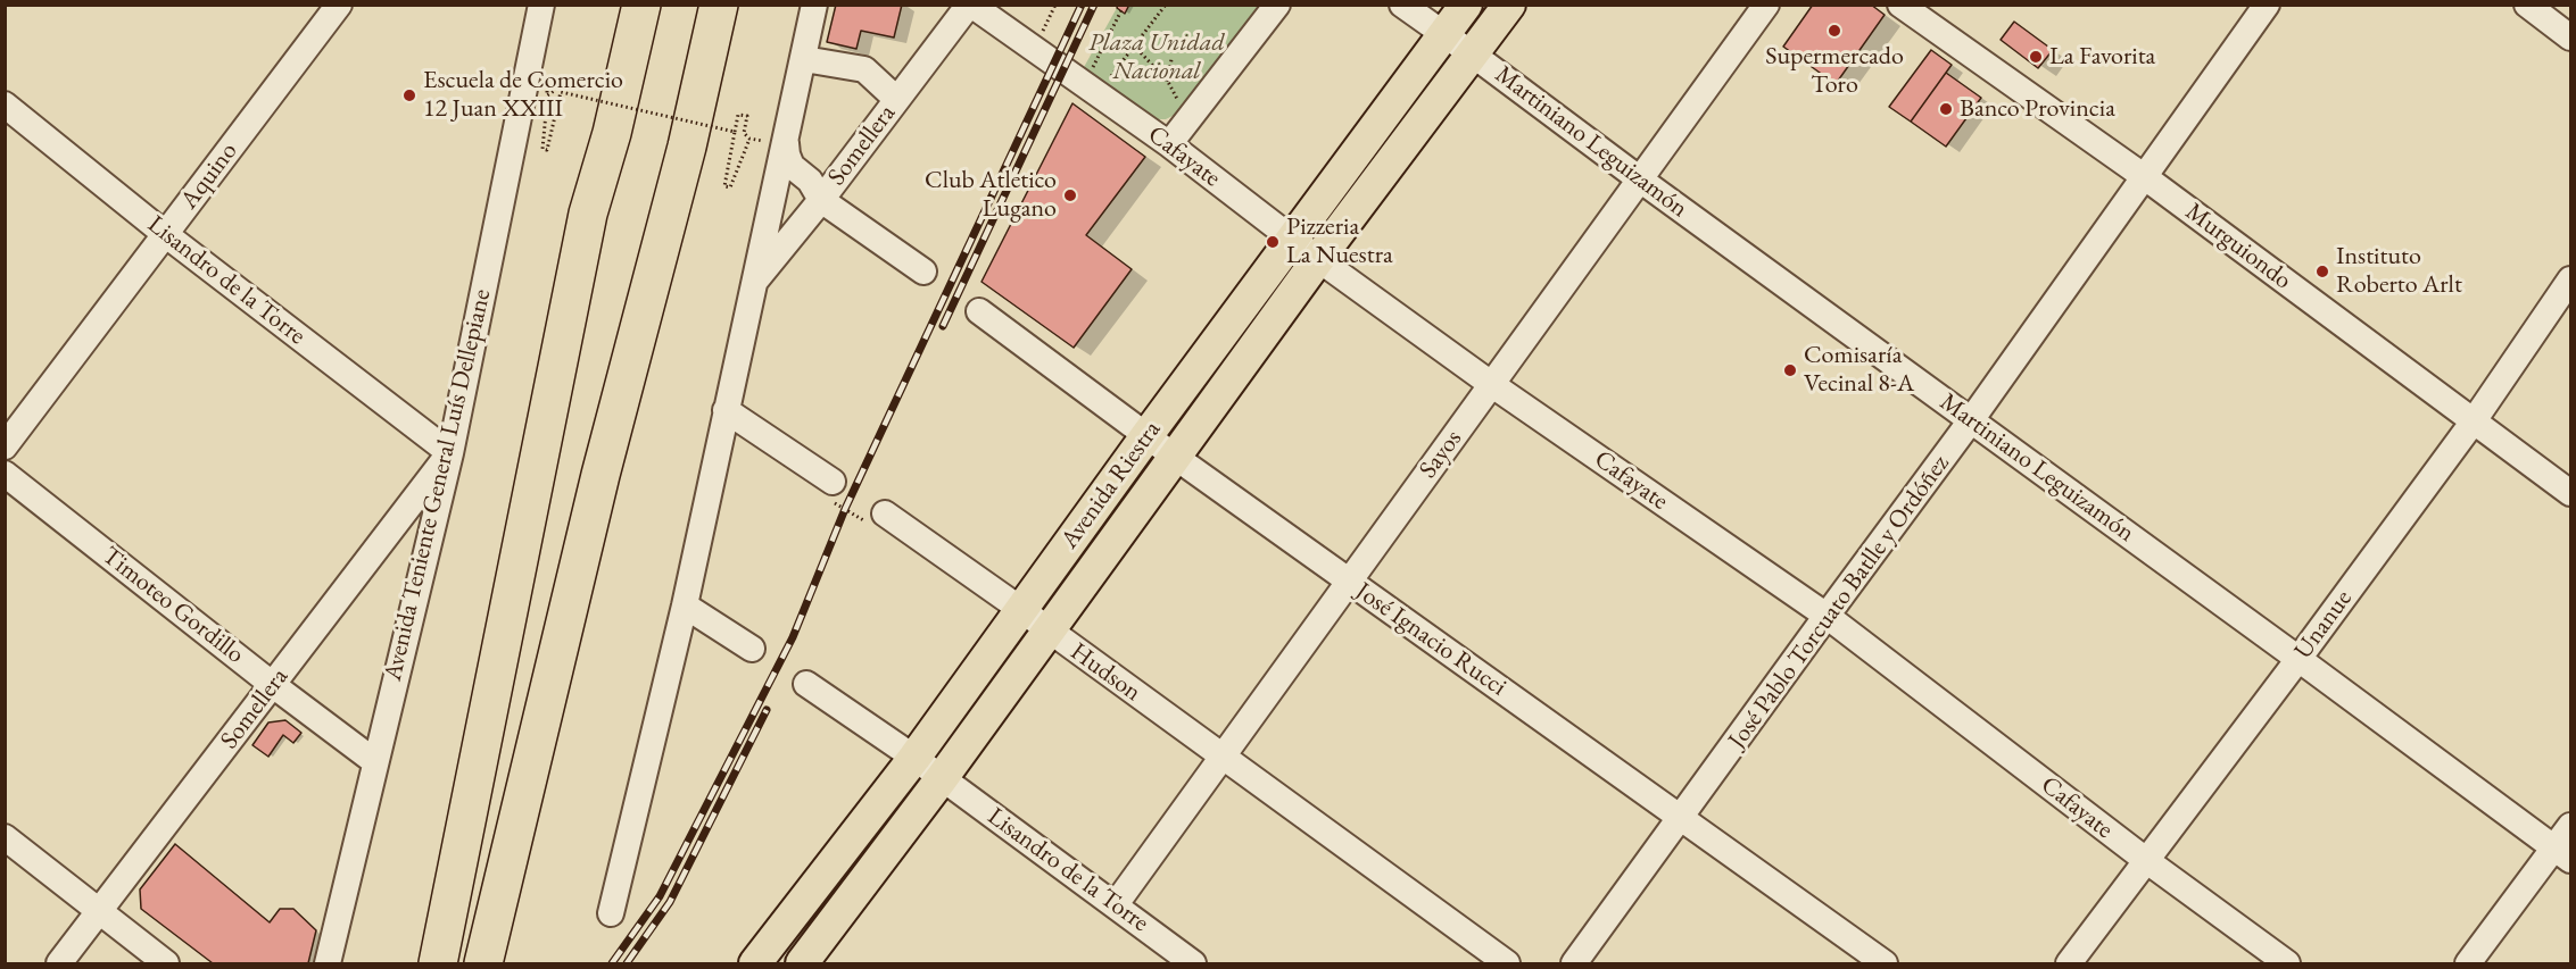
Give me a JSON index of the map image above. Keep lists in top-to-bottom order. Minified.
{"streets":{"main road":["Avenida Riestra"],"street":["Martiniano Leguizamón","Somellera","Cafayate","Aquino","Murguiondo","Lisandro de la Torre","Sayos","Avenida Teniente General Luís Dellepiane","José Pablo Torcuato Batlle y Ordóñez","Timoteo Gordillo","Unanue","José Ignacio Rucci","Hudson"]},"crossings":[["Martiniano Leguizamón","Sayos"],["Martiniano Leguizamón","Avenida Riestra"],["Martiniano Leguizamón","José Pablo Torcuato Batlle y Ordóñez"],["Martiniano Leguizamón","Unanue"],["Somellera","Cafayate"],["Somellera","Lisandro de la Torre"],["Somellera","Avenida Teniente General Luís Dellepiane"],["Somellera","Timoteo Gordillo"],["Cafayate","Sayos"],["Cafayate","Avenida Riestra"],["Cafayate","José Pablo Torcuato Batlle y Ordóñez"],["Cafayate","Unanue"],["Aquino","Lisandro de la Torre"],["Murguiondo","José Pablo Torcuato Batlle y Ordóñez"],["Murguiondo","Unanue"],["Lisandro de la Torre","Sayos"],["Lisandro de la Torre","Avenida Teniente General Luís Dellepiane"],["Lisandro de la Torre","Avenida Riestra"],["Sayos","José Ignacio Rucci"],["Sayos","Hudson"],["Avenida Teniente General Luís Dellepiane","Timoteo Gordillo"],["Avenida Riestra","José Ignacio Rucci"],["Avenida Riestra","Hudson"],["José Pablo Torcuato Batlle y Ordóñez","José Ignacio Rucci"]],"parks":["Plaza Unidad Nacional"],"places":["Supermercado Toro","La Favorita","Escuela de Comercio 12 Juan XXIII","Banco Provincia","Club Atletico Lugano","Pizzeria La Nuestra","Instituto Roberto Arlt","Comisaría Vecinal 8-A"]}
